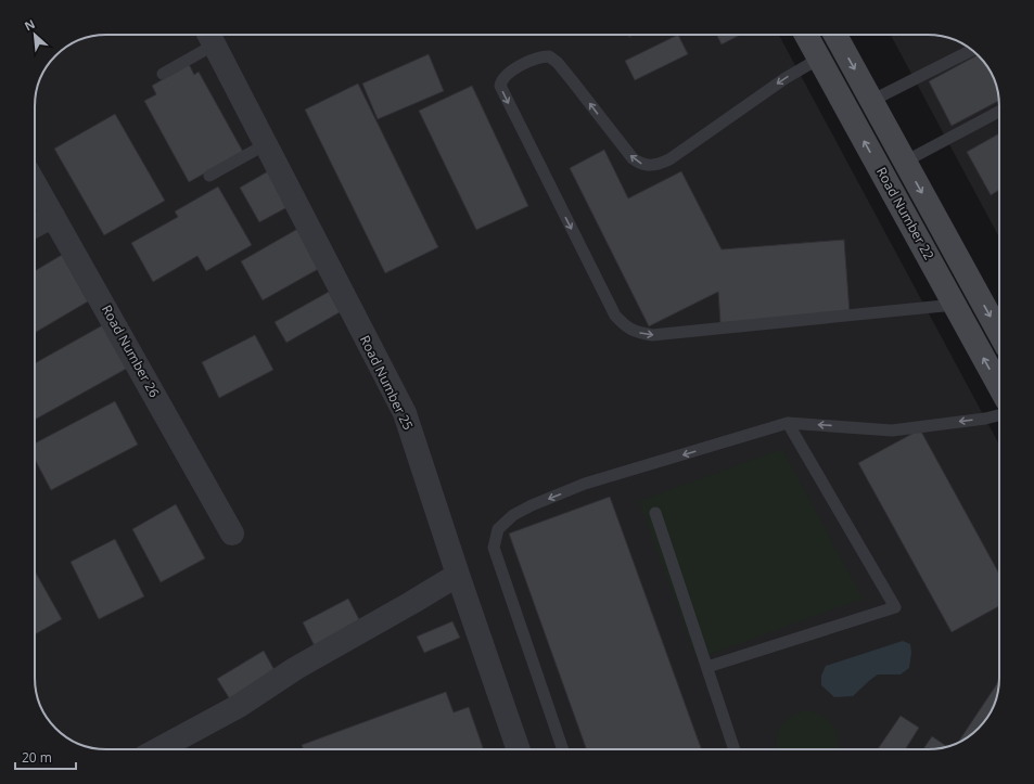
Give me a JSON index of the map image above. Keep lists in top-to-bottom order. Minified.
{"streets":{"main road":["Road Number 22"],"street":["Road Number 26","Road Number 25"]},"scale_bar":"20 m","north":"top left"}
